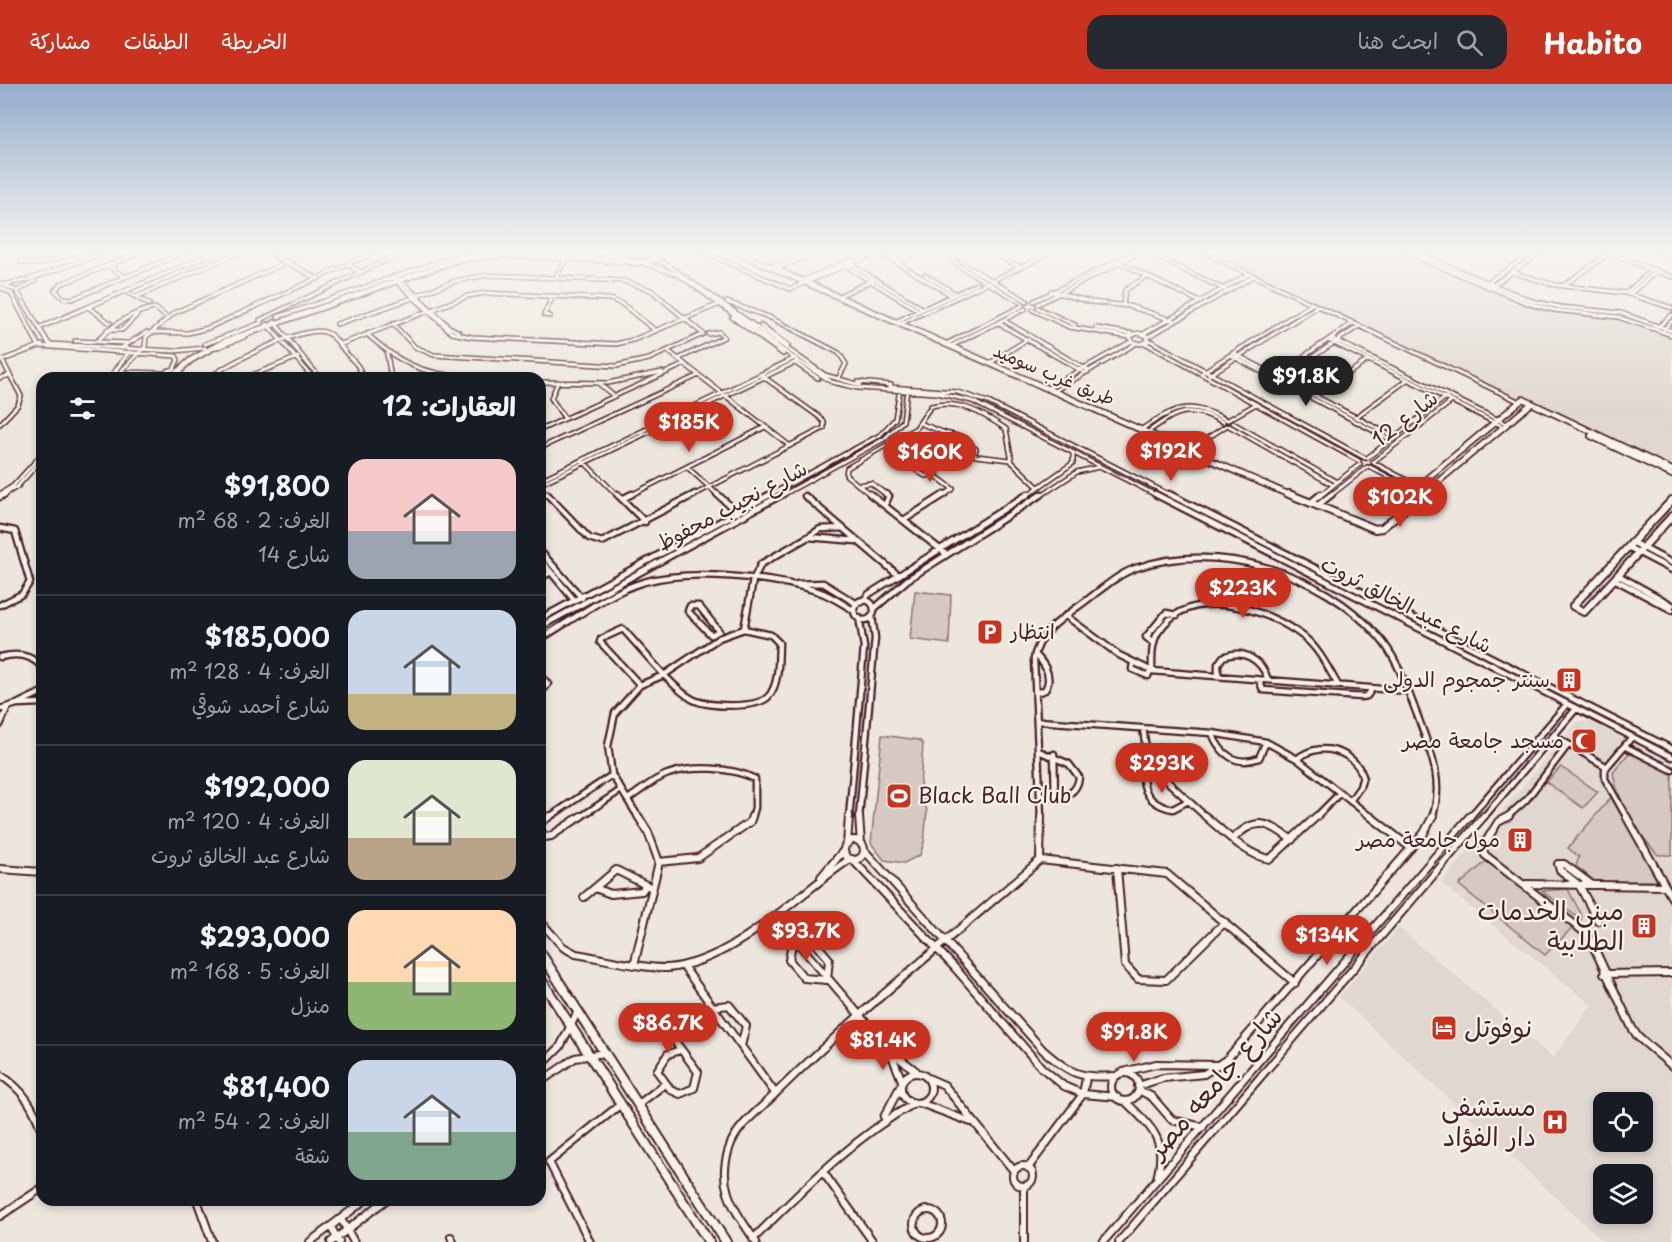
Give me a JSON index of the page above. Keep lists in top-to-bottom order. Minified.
{"streets":{"street":["طريق غرب سوميد","شارع 12","شارع نجيب محفوظ","شارع عبد الخالق ثروت","شارع جامعه مصر"]},"crossings":[["طريق غرب سوميد","شارع 12"],["شارع نجيب محفوظ","شارع عبد الخالق ثروت"],["شارع عبد الخالق ثروت","شارع جامعه مصر"]],"places":{"parking":["انتظار"],"building":["سنتر جمجوم الدولى","مول جامعة مصر","مبنى الخدمات الطلابية"],"mosque":["مسجد جامعة مصر"],"sports":["Black Ball Club"],"hotel":["نوفوتل"],"hospital":["مستشفى دار الفؤاد"]},"page":{"header":"Habito","search":"ابحث هنا","nav":["الخريطة","الطبقات","مشاركة"],"price":["$91.8K","$185K","$192K","$160K","$102K","$223K","$293K","$93.7K","$134K","$86.7K","$91.8K","$81.4K"],"heading":"العقارات: 12","list":[{"name":"$91,800","note":"الغرف: 2 · 68 m² · شارع 14"},{"name":"$185,000","note":"الغرف: 4 · 128 m² · شارع أحمد شوقي"},{"name":"$192,000","note":"الغرف: 4 · 120 m² · شارع عبد الخالق ثروت"},{"name":"$293,000","note":"الغرف: 5 · 168 m² · منزل"},{"name":"$81,400","note":"الغرف: 2 · 54 m² · شقة"}]}}
